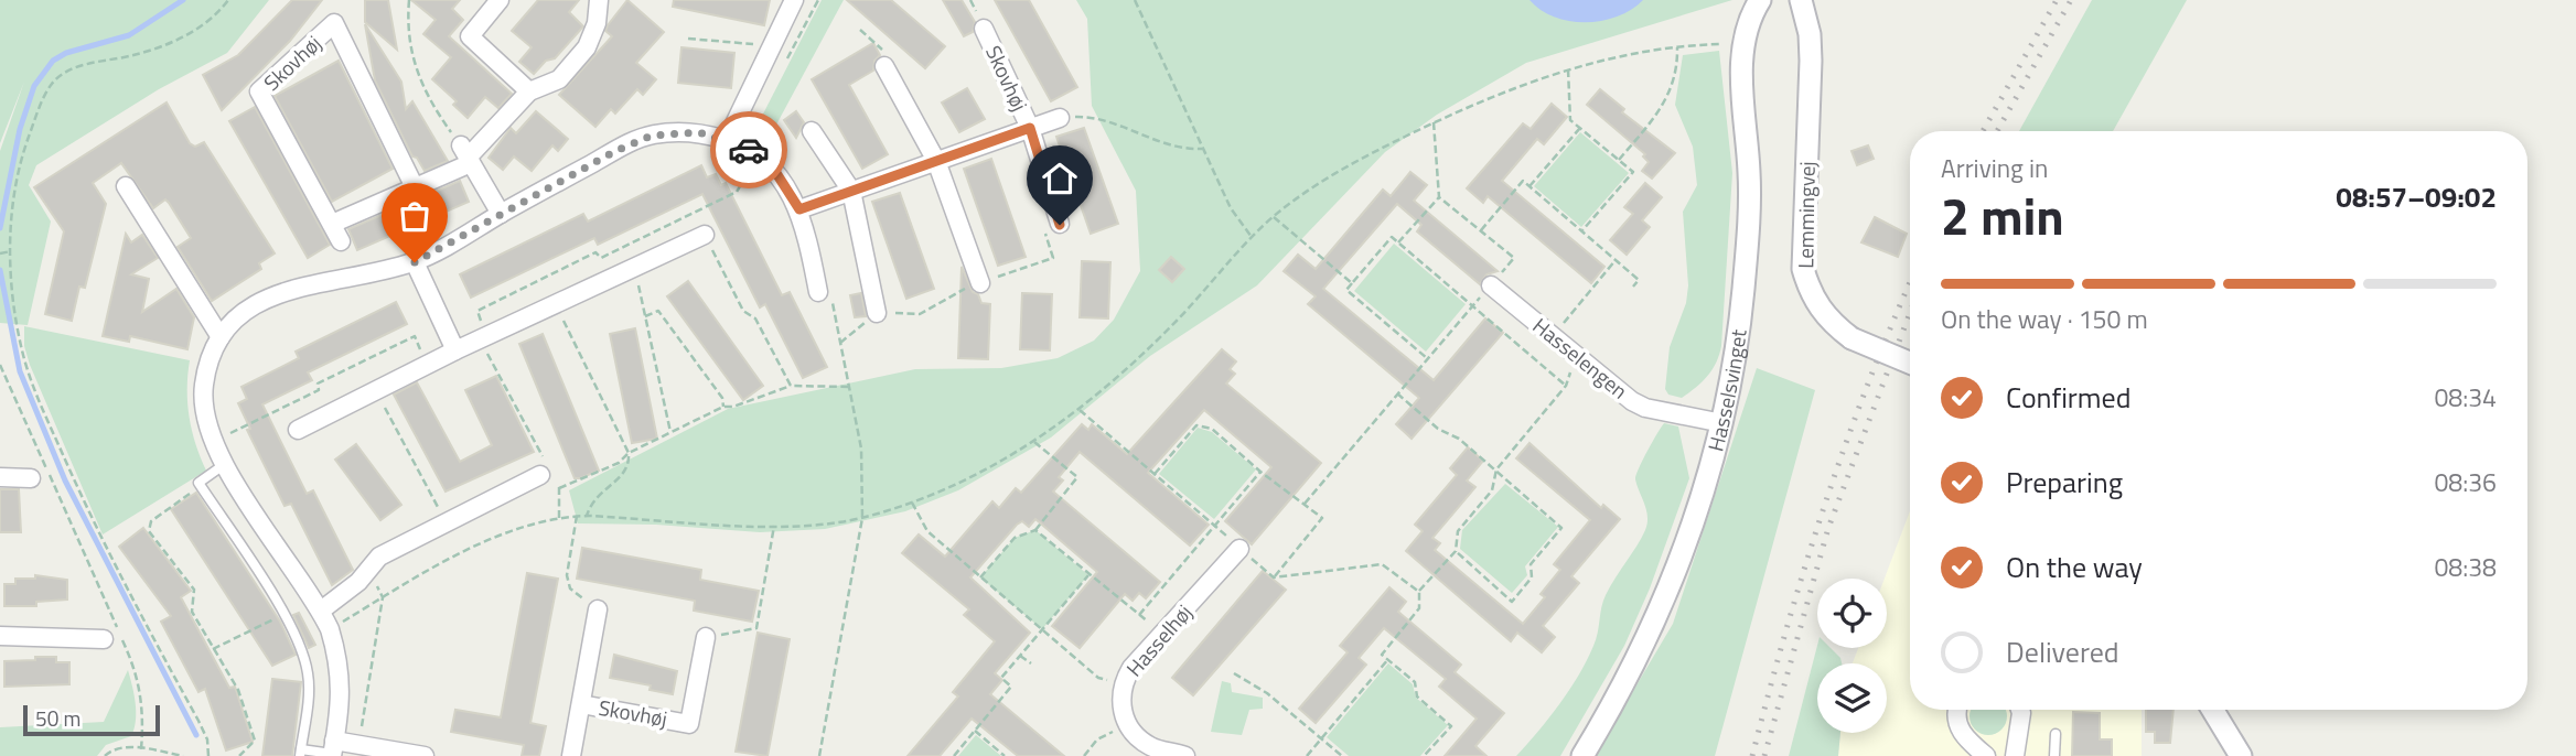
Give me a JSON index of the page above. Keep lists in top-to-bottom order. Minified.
{"streets":{"street":["Skovhøj","Lemmingvej","Hasselengen","Hasselsvinget","Hasselhøj"]},"crossings":[["Hasselengen","Hasselsvinget"]],"scale_bar":"50 m","page":{"heading":["2 min","Arriving in","08:57–09:02"],"bar":"On the way · 150 m","list":[["Confirmed","08:34"],["Preparing","08:36"],["On the way","08:38"],"Delivered"],"scale":"50 m"}}
